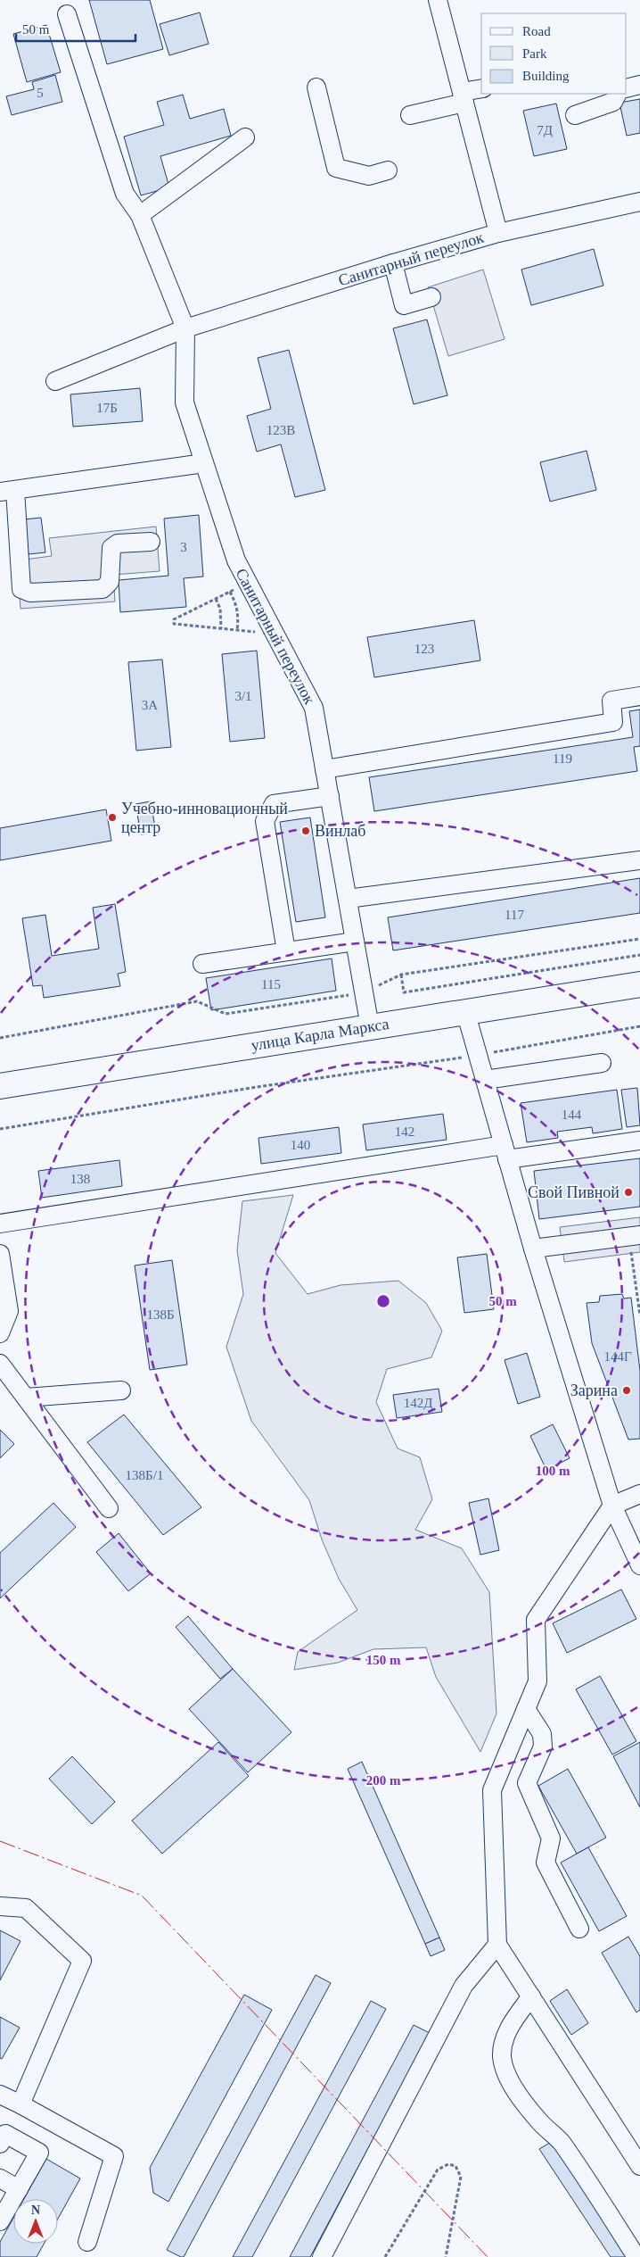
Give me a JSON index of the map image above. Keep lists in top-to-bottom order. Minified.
{"streets":{"highway":["улица Карла Маркса"],"street":["Санитарный переулок"]},"crossings":[["Санитарный переулок","улица Карла Маркса"]],"places":["Учебно-инновационный центр","Винлаб","Свой Пивной","Зарина"],"house_numbers":["5","7Д","17Б","123В","3","123","3/1","3А","119","117","115","144","142","140","138","138Б","144Г","142Д","138Б/1"],"legend":["Road","Park","Building"],"scale_bar":"50 m","north":"top","rings":["50 m","100 m","150 m","200 m"]}
